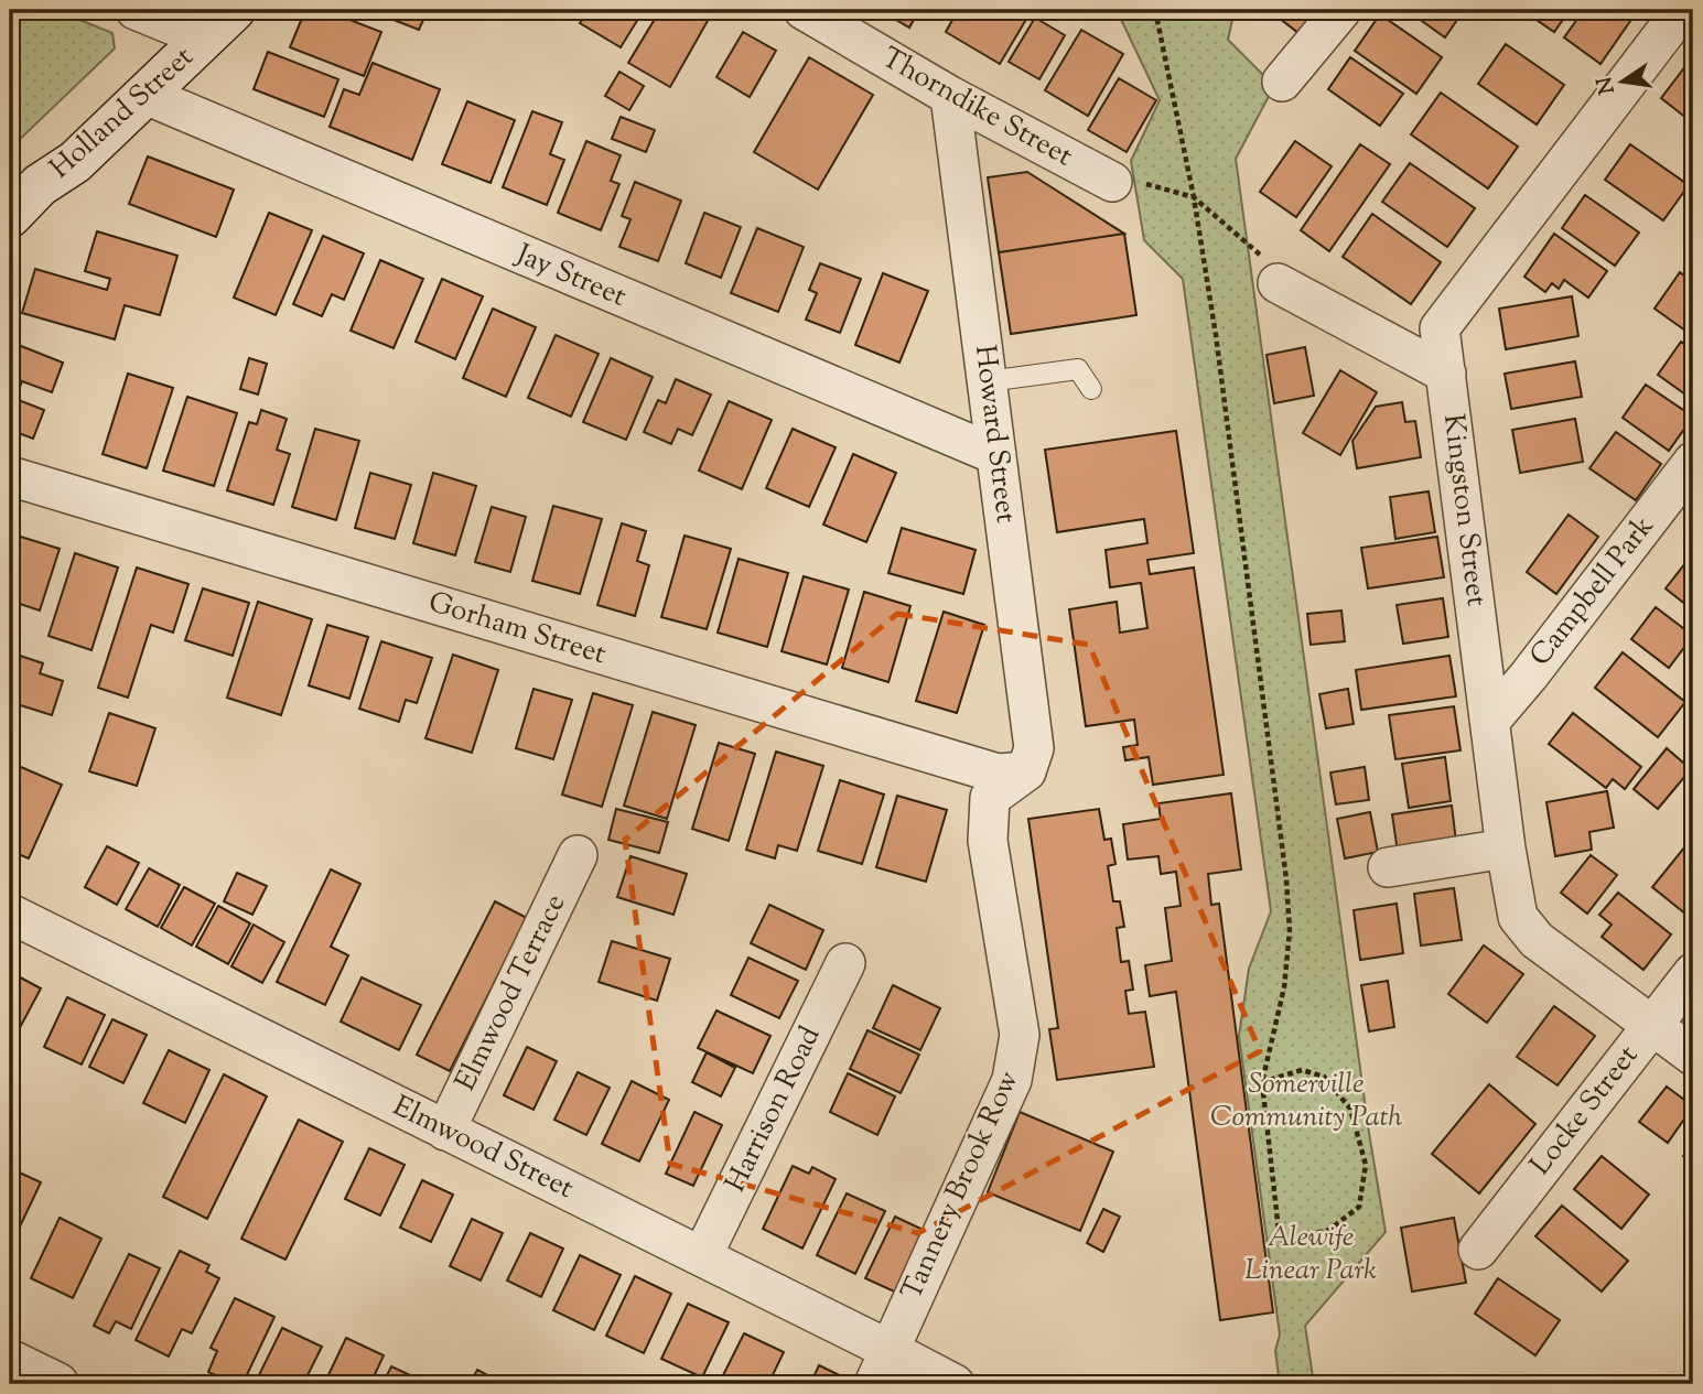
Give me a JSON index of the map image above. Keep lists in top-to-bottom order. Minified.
{"streets":{"main road":["Holland Street"],"street":["Thorndike Street","Jay Street","Howard Street","Kingston Street","Campbell Park","Gorham Street","Elmwood Terrace","Harrison Road","Locke Street","Elmwood Street","Tannery Brook Row"]},"crossings":[["Thorndike Street","Howard Street"],["Holland Street","Jay Street"],["Jay Street","Howard Street"],["Howard Street","Gorham Street"],["Howard Street","Tannery Brook Row"],["Kingston Street","Campbell Park"],["Kingston Street","Locke Street"],["Gorham Street","Tannery Brook Row"],["Elmwood Terrace","Elmwood Street"],["Harrison Road","Elmwood Street"],["Elmwood Street","Tannery Brook Row"]],"parks":["Somerville Community Path","Alewife Linear Park"],"north":"left"}
